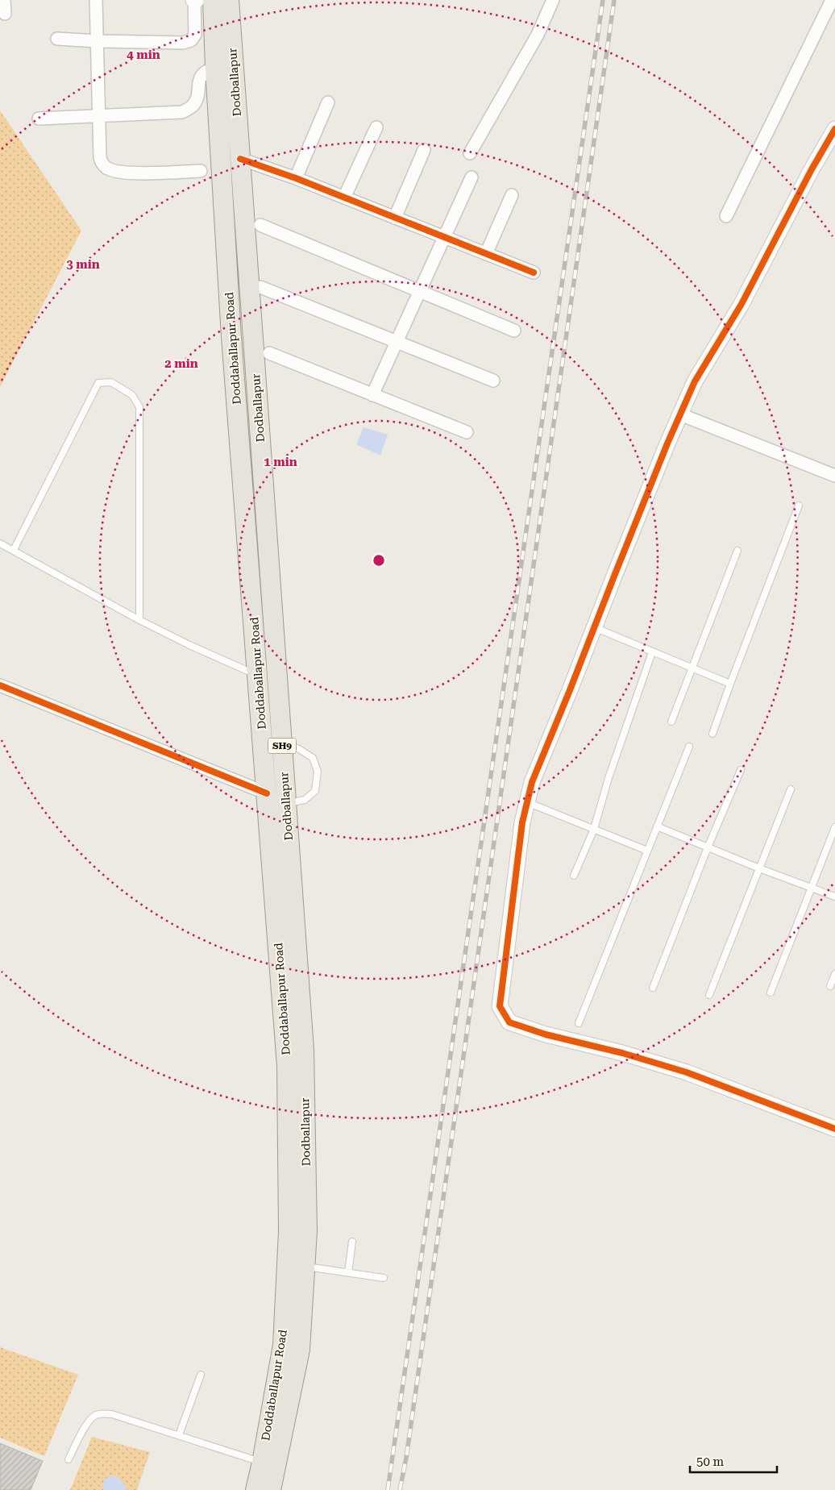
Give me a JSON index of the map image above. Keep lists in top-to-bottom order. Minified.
{"streets":{"main road":["Dodballapur","Doddaballapur Road","SH9"]},"scale_bar":"50 m","rings":["4 min","3 min","2 min","1 min"]}
